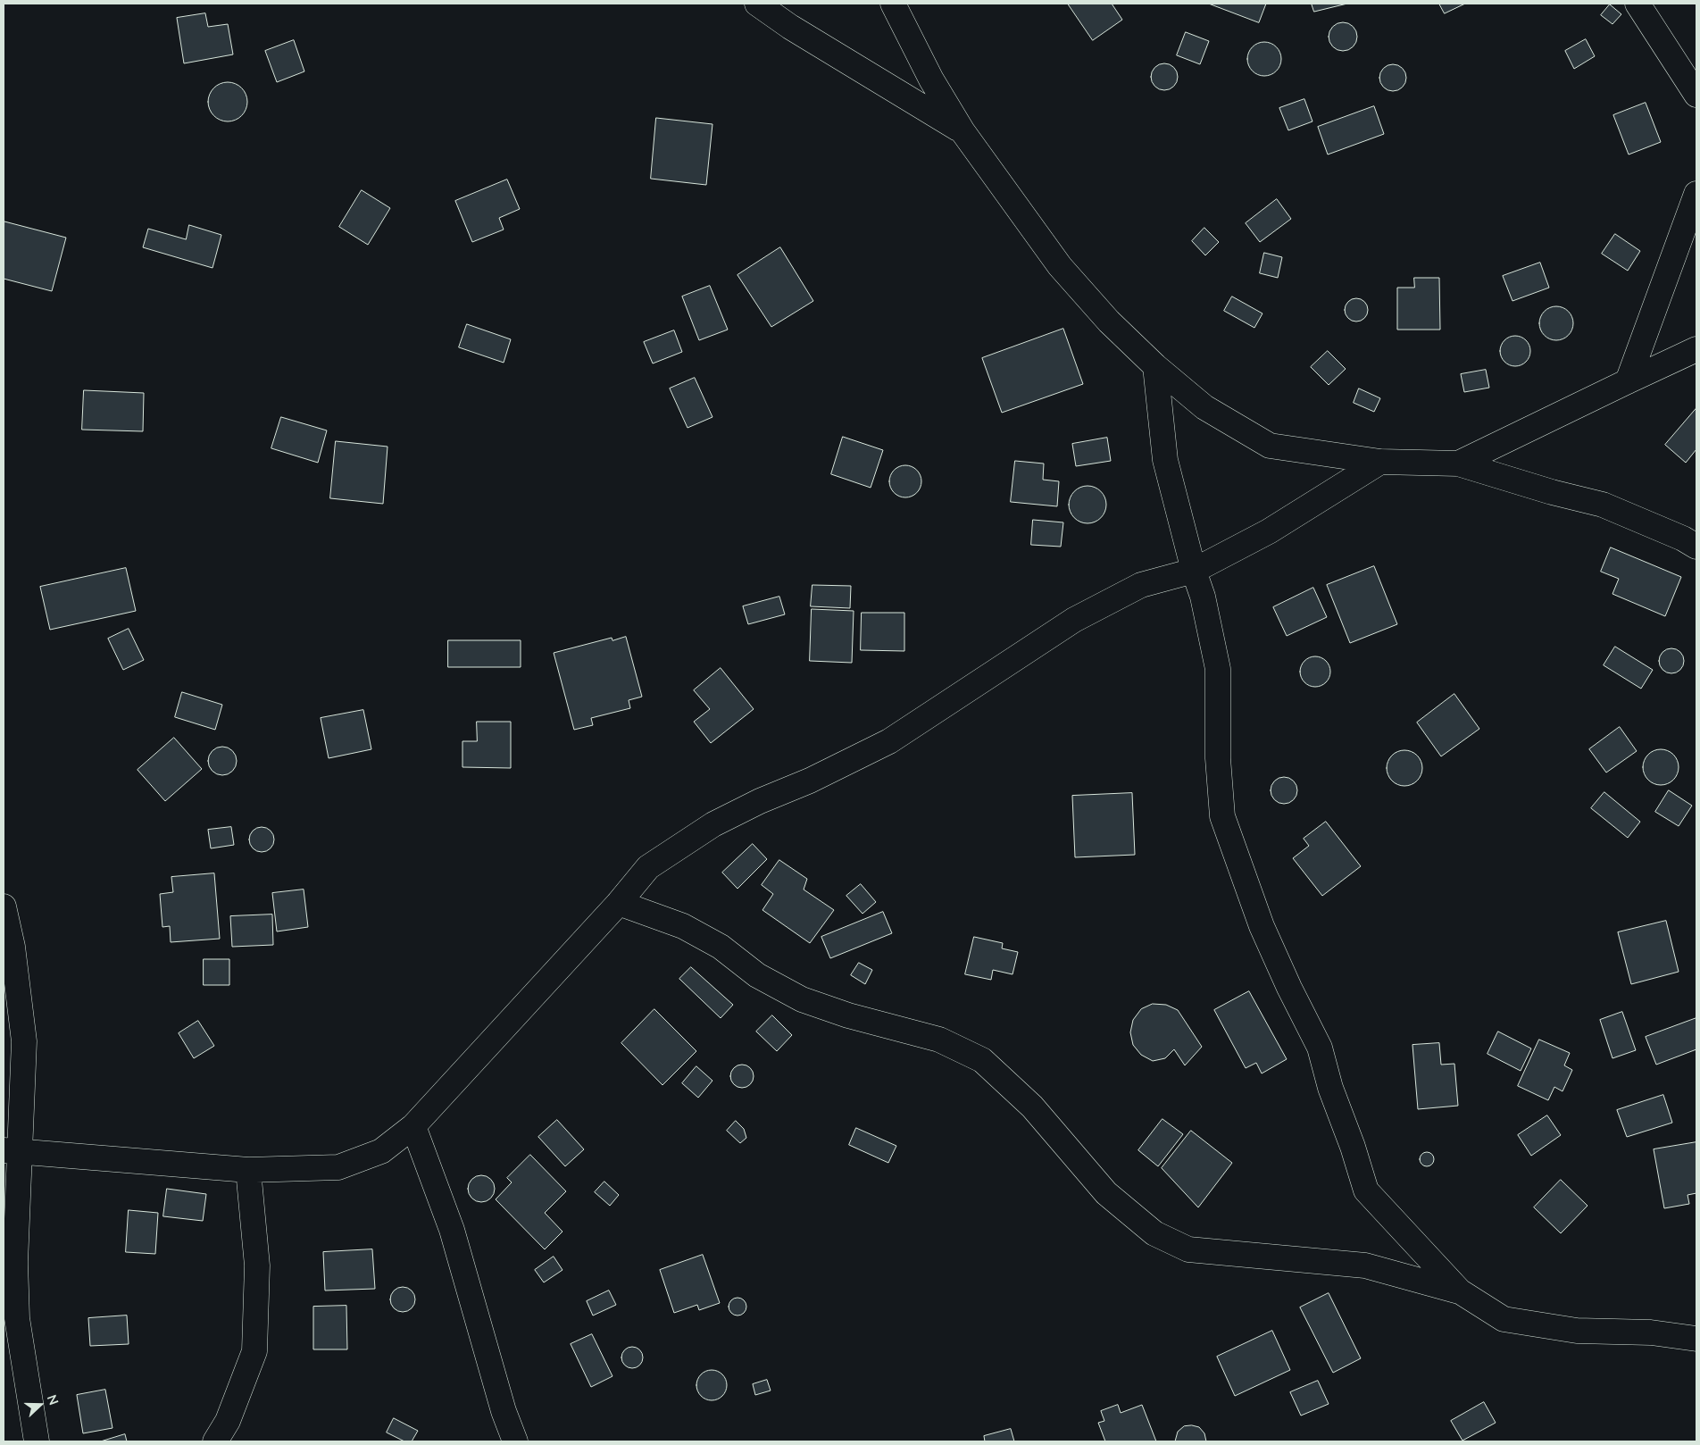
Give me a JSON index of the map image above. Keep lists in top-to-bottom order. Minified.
{"north":"right"}
